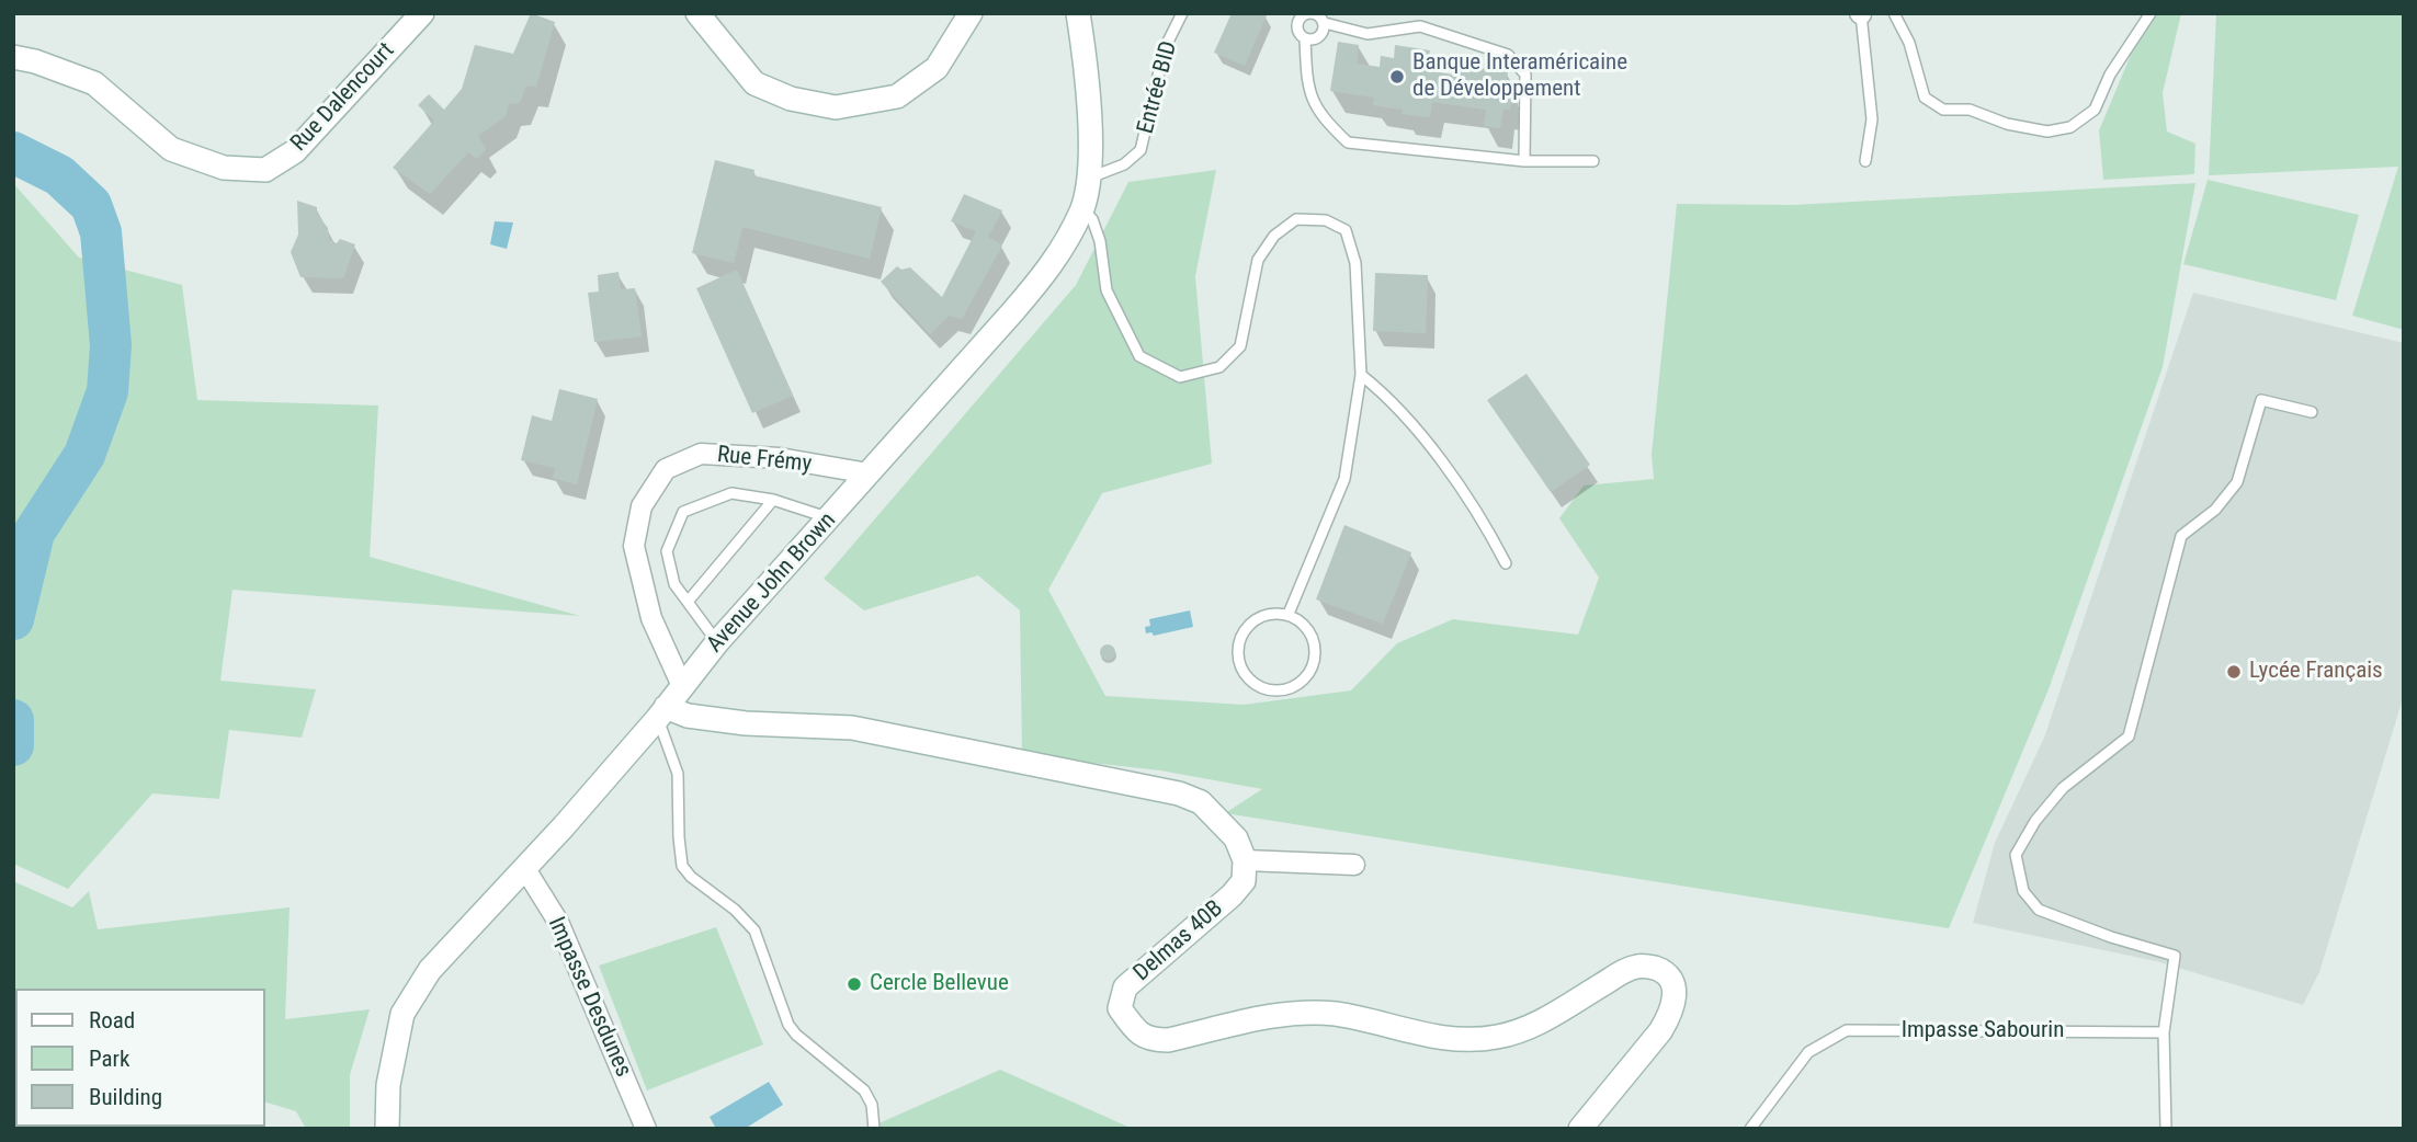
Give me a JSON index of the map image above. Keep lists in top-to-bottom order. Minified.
{"streets":{"street":["Rue Dalencourt","Rue Frémy","Avenue John Brown","Delmas 40B","Impasse Desdunes"],"lane":["Entrée BID","Impasse Sabourin"]},"crossings":[["Entrée BID","Avenue John Brown"],["Rue Frémy","Avenue John Brown"],["Avenue John Brown","Impasse Desdunes"]],"places":["Banque Interaméricaine de Développement","Lycée Français","Cercle Bellevue"],"legend":["Road","Park","Building"]}
